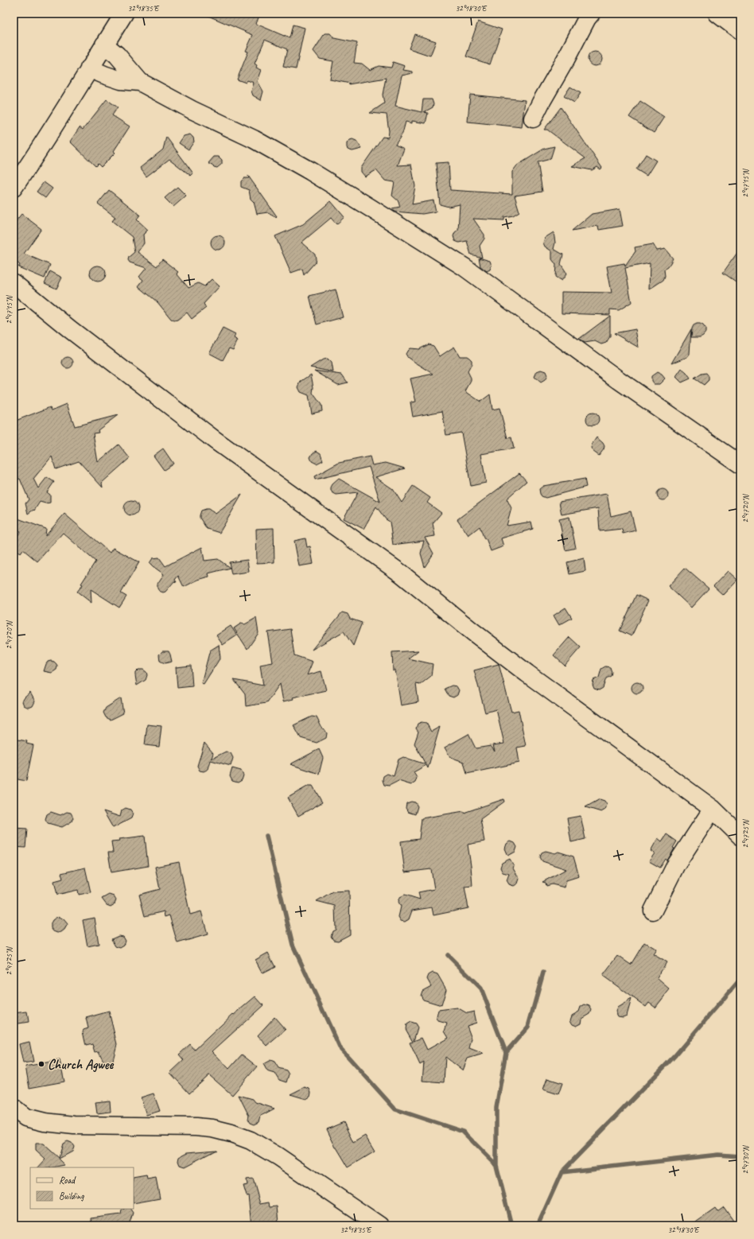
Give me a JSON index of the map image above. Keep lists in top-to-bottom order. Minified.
{"places":["Church Agwee"],"legend":["Road","Building"],"coordinates":["32°18'35\"E","32°18'30\"E","2°47'15\"N","2°47'20\"N","2°47'25\"N","2°47'30\"N"]}
